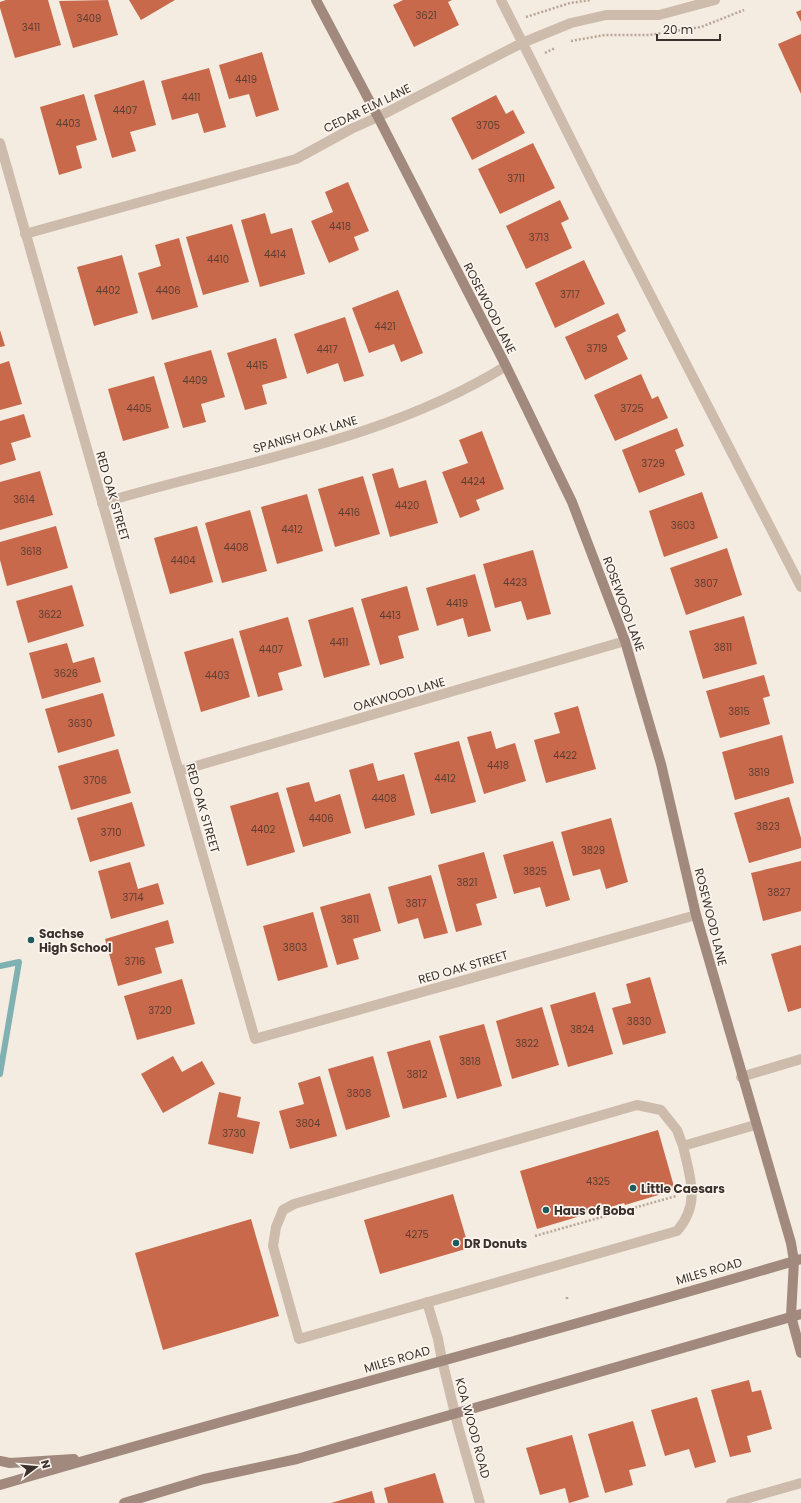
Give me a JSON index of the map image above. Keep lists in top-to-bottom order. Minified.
{"streets":{"main road":["ROSEWOOD LANE","MILES ROAD"],"street":["CEDAR ELM LANE","SPANISH OAK LANE","RED OAK STREET","OAKWOOD LANE","KOA WOOD ROAD"]},"crossings":[["CEDAR ELM LANE","ROSEWOOD LANE"],["CEDAR ELM LANE","RED OAK STREET"],["ROSEWOOD LANE","SPANISH OAK LANE"],["ROSEWOOD LANE","RED OAK STREET"],["ROSEWOOD LANE","OAKWOOD LANE"],["ROSEWOOD LANE","MILES ROAD"],["SPANISH OAK LANE","RED OAK STREET"],["RED OAK STREET","OAKWOOD LANE"],["MILES ROAD","KOA WOOD ROAD"]],"places":["Sachse High School","Little Caesars","Haus of Boba","DR Donuts"],"house_numbers":["3621","3409","3411","4419","4411","4407","4403","3705","3711","4418","3713","4414","4410","4402","4406","3717","4421","3719","4417","4415","4409","4405","3725","3729","4424","3614","4420","4416","3603","4412","4408","3618","4404","4423","3807","4419","3622","4413","4411","3811","4407","3626","4403","3815","3630","4422","4418","3819","4412","3706","4408","4406","3823","4402","3710","3829","3825","3821","3827","3714","3817","3811","3803","3716","3720","3830","3824","3822","3818","3812","3808","3804","3730","4325","4275"],"scale_bar":"20 m","north":"right"}
